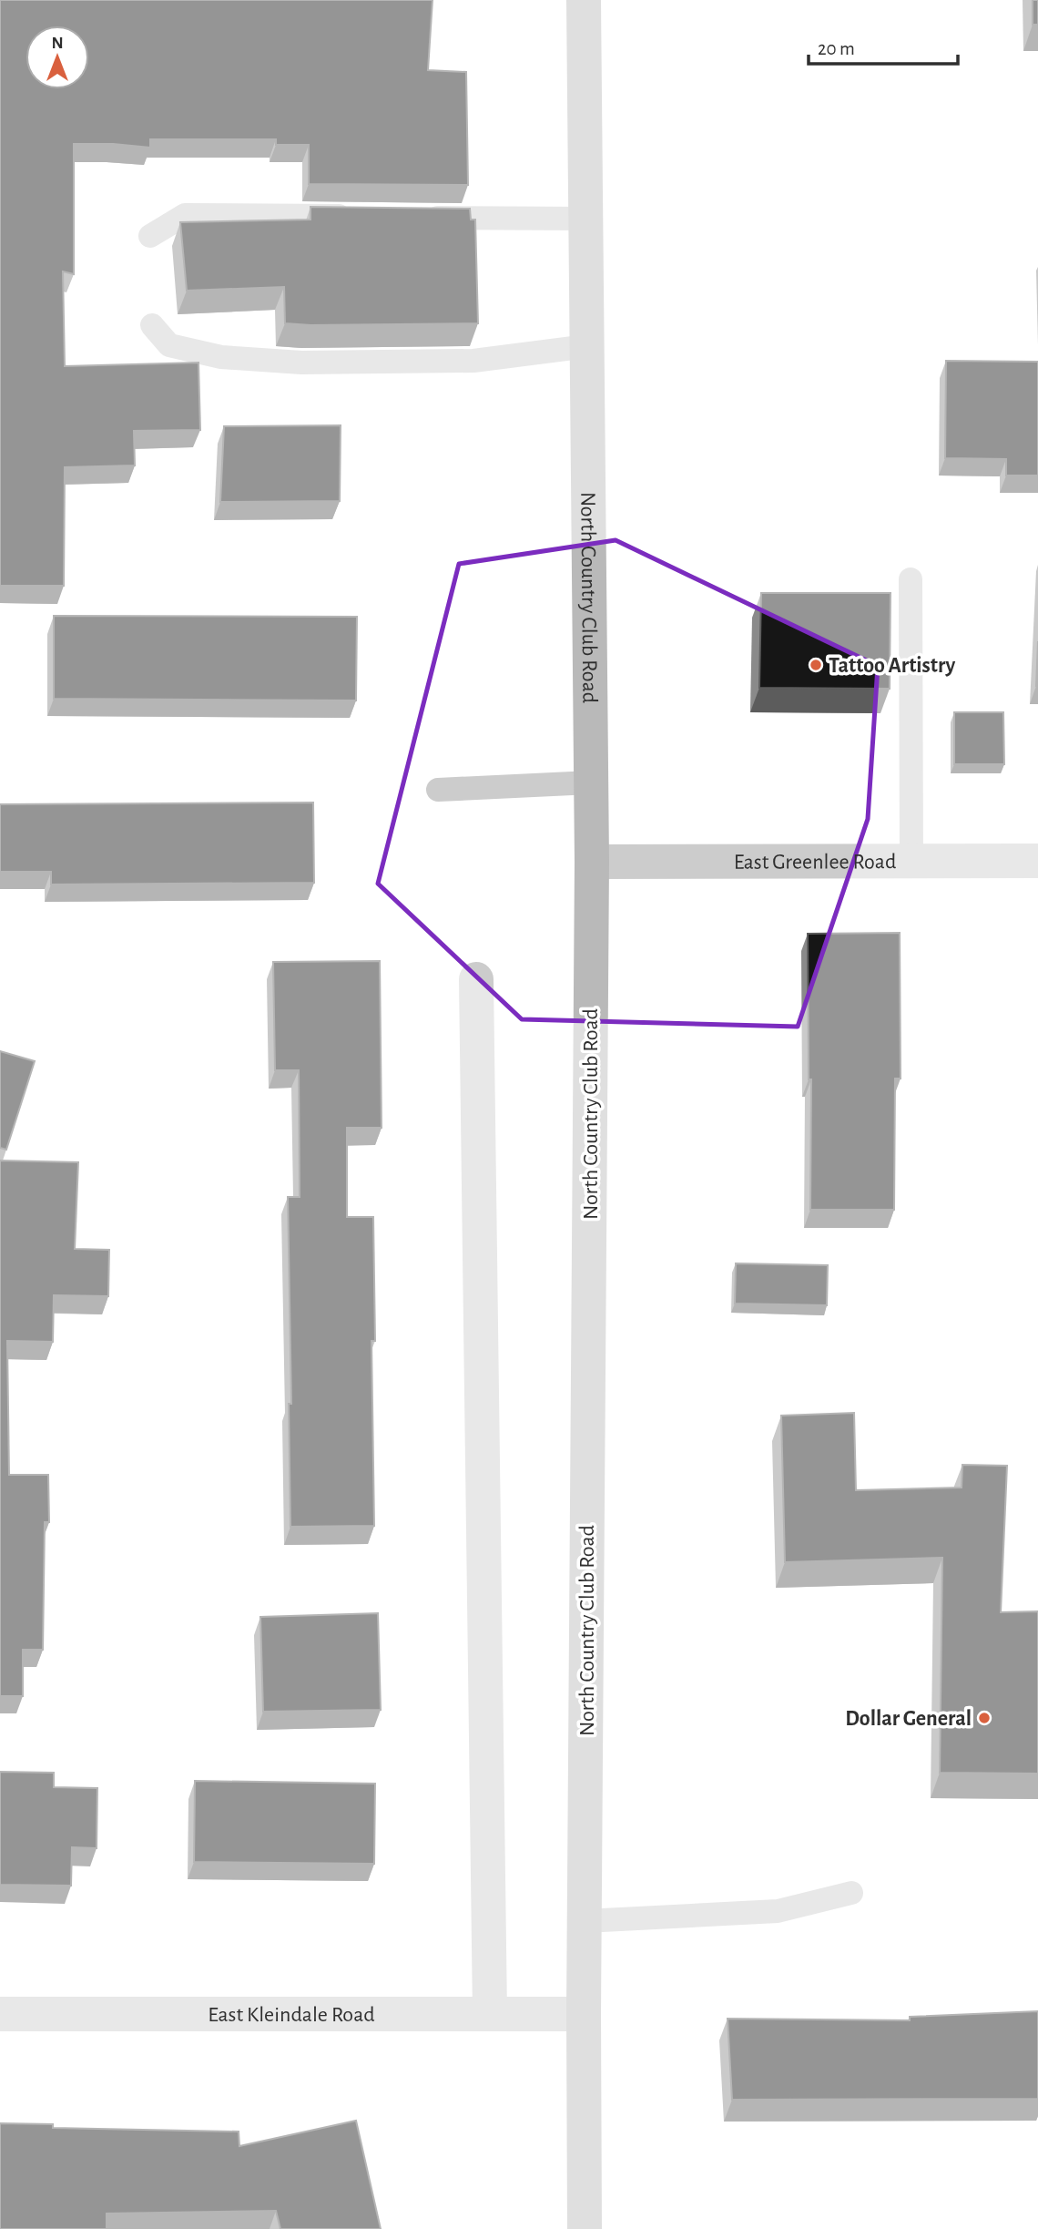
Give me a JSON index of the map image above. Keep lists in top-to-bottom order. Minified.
{"streets":{"main road":["North Country Club Road"],"street":["East Greenlee Road","East Kleindale Road"]},"crossings":[["North Country Club Road","East Greenlee Road"],["North Country Club Road","East Kleindale Road"]],"places":["Tattoo Artistry","Dollar General"],"scale_bar":"20 m","north":"top"}
